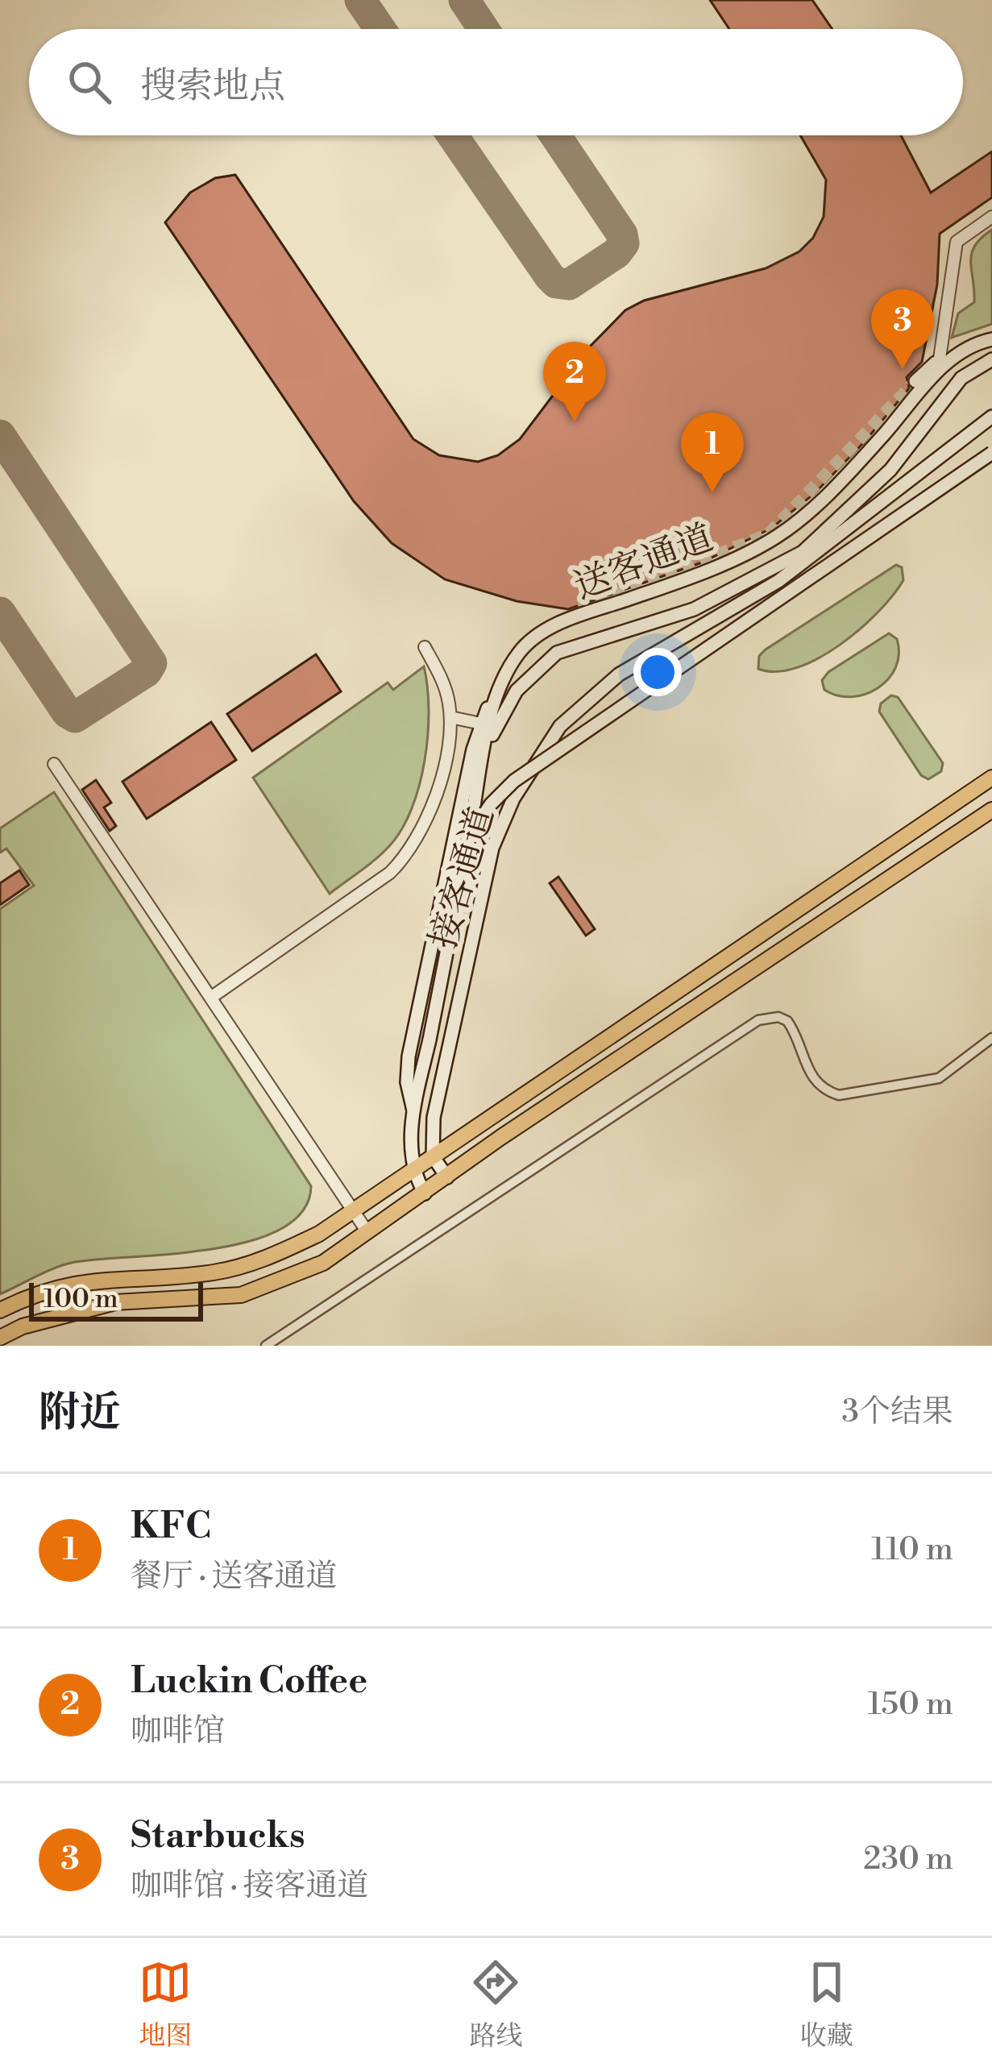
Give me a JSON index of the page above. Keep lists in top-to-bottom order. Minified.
{"streets":{"main road":["送客通道","接客通道"]},"crossings":[["送客通道","接客通道"]],"scale_bar":"100 m","page":{"search":"搜索地点","pins":["3","2","1"],"scale":"100 m","heading":["附近","3个结果"],"list":[{"mark":"1","name":"KFC","note":"餐厅 · 送客通道","value":"110 m"},{"mark":"2","name":"Luckin Coffee","note":"咖啡馆","value":"150 m"},{"mark":"3","name":"Starbucks","note":"咖啡馆 · 接客通道","value":"230 m"}],"nav":["地图","路线","收藏"]}}
